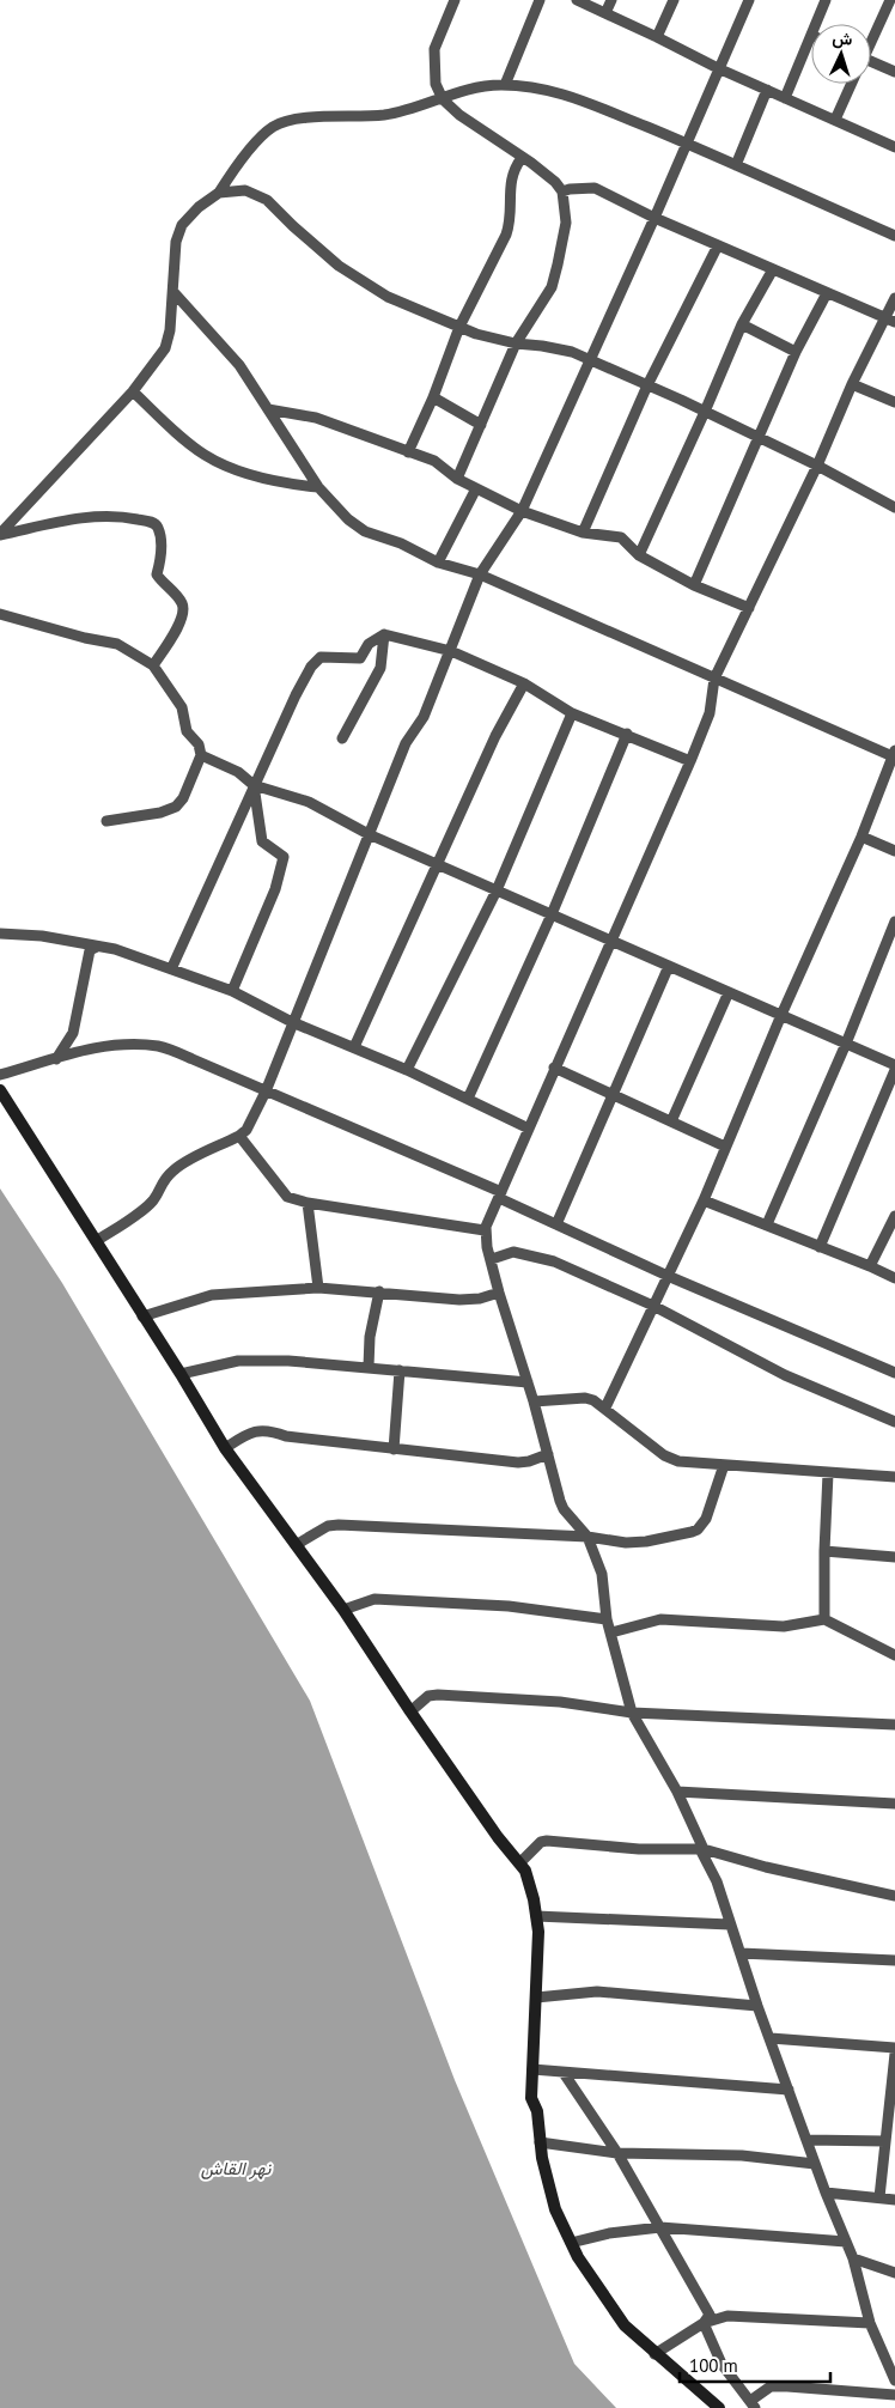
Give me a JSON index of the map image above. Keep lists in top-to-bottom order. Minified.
{"water":["نهر القاش"],"scale_bar":"100 m","north":"top"}
